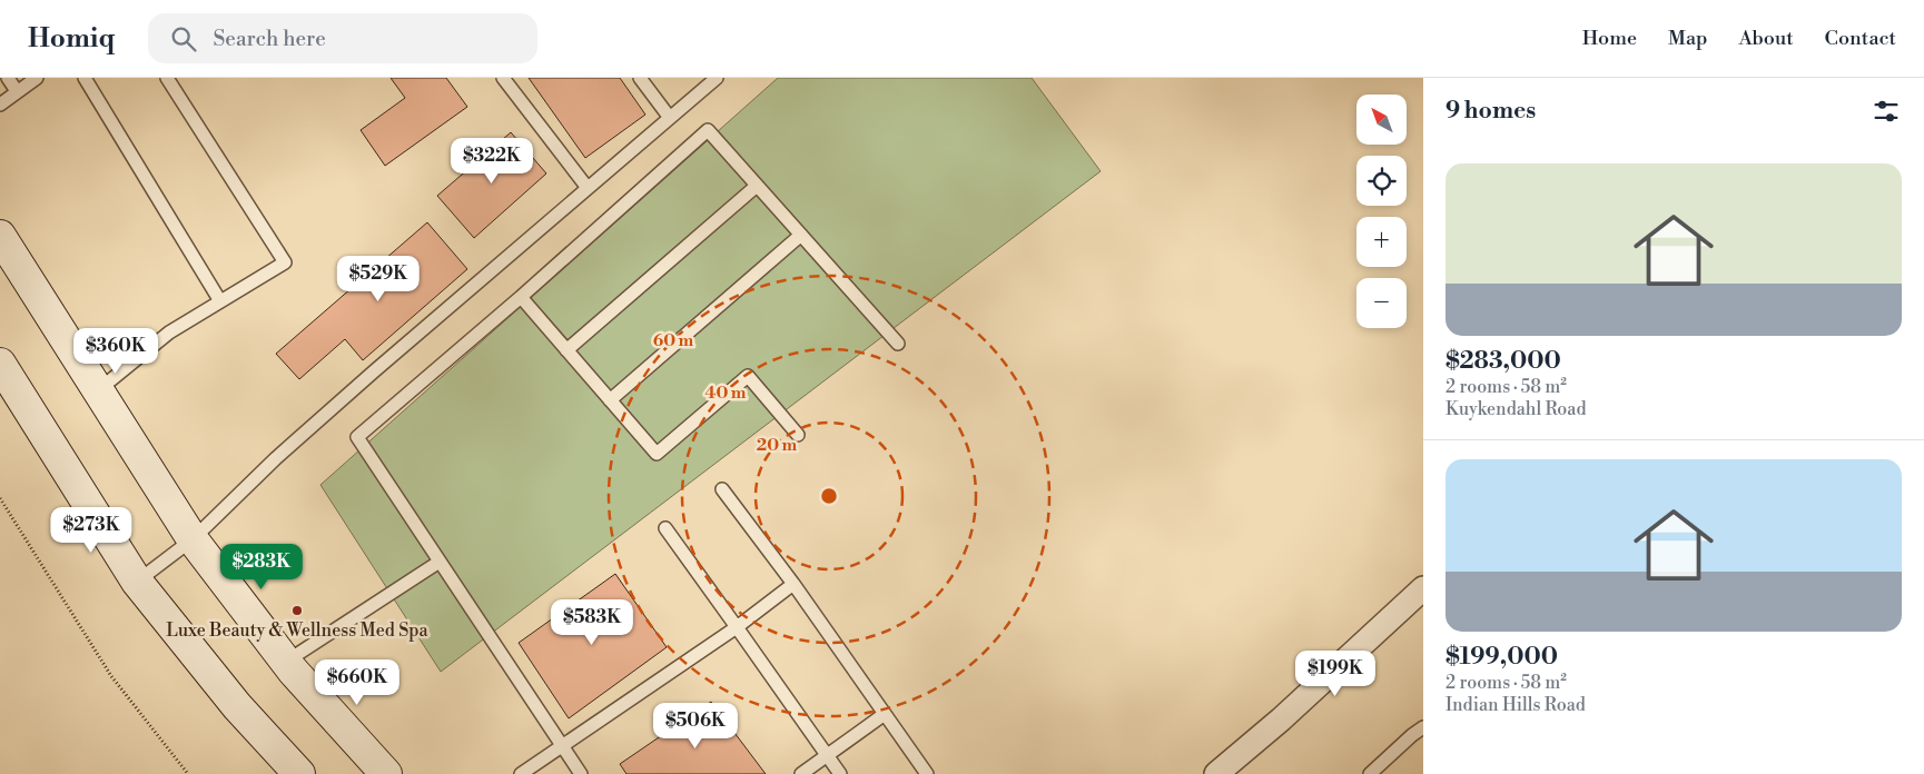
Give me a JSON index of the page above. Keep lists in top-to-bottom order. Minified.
{"places":["Luxe Beauty & Wellness Med Spa"],"north":"top left","page":{"header":"Homiq","search":"Search here","nav":["Home","Map","About","Contact"],"heading":"9 homes","map_buttons":["+","−"],"price":["$322K","$529K","$360K","$273K","$283K","$583K","$199K","$660K","$506K"],"list":[{"name":"$283,000","note":"2 rooms · 58 m² · Kuykendahl Road"},{"name":"$199,000","note":"2 rooms · 58 m² · Indian Hills Road"}]},"rings":["60 m","40 m","20 m"]}
